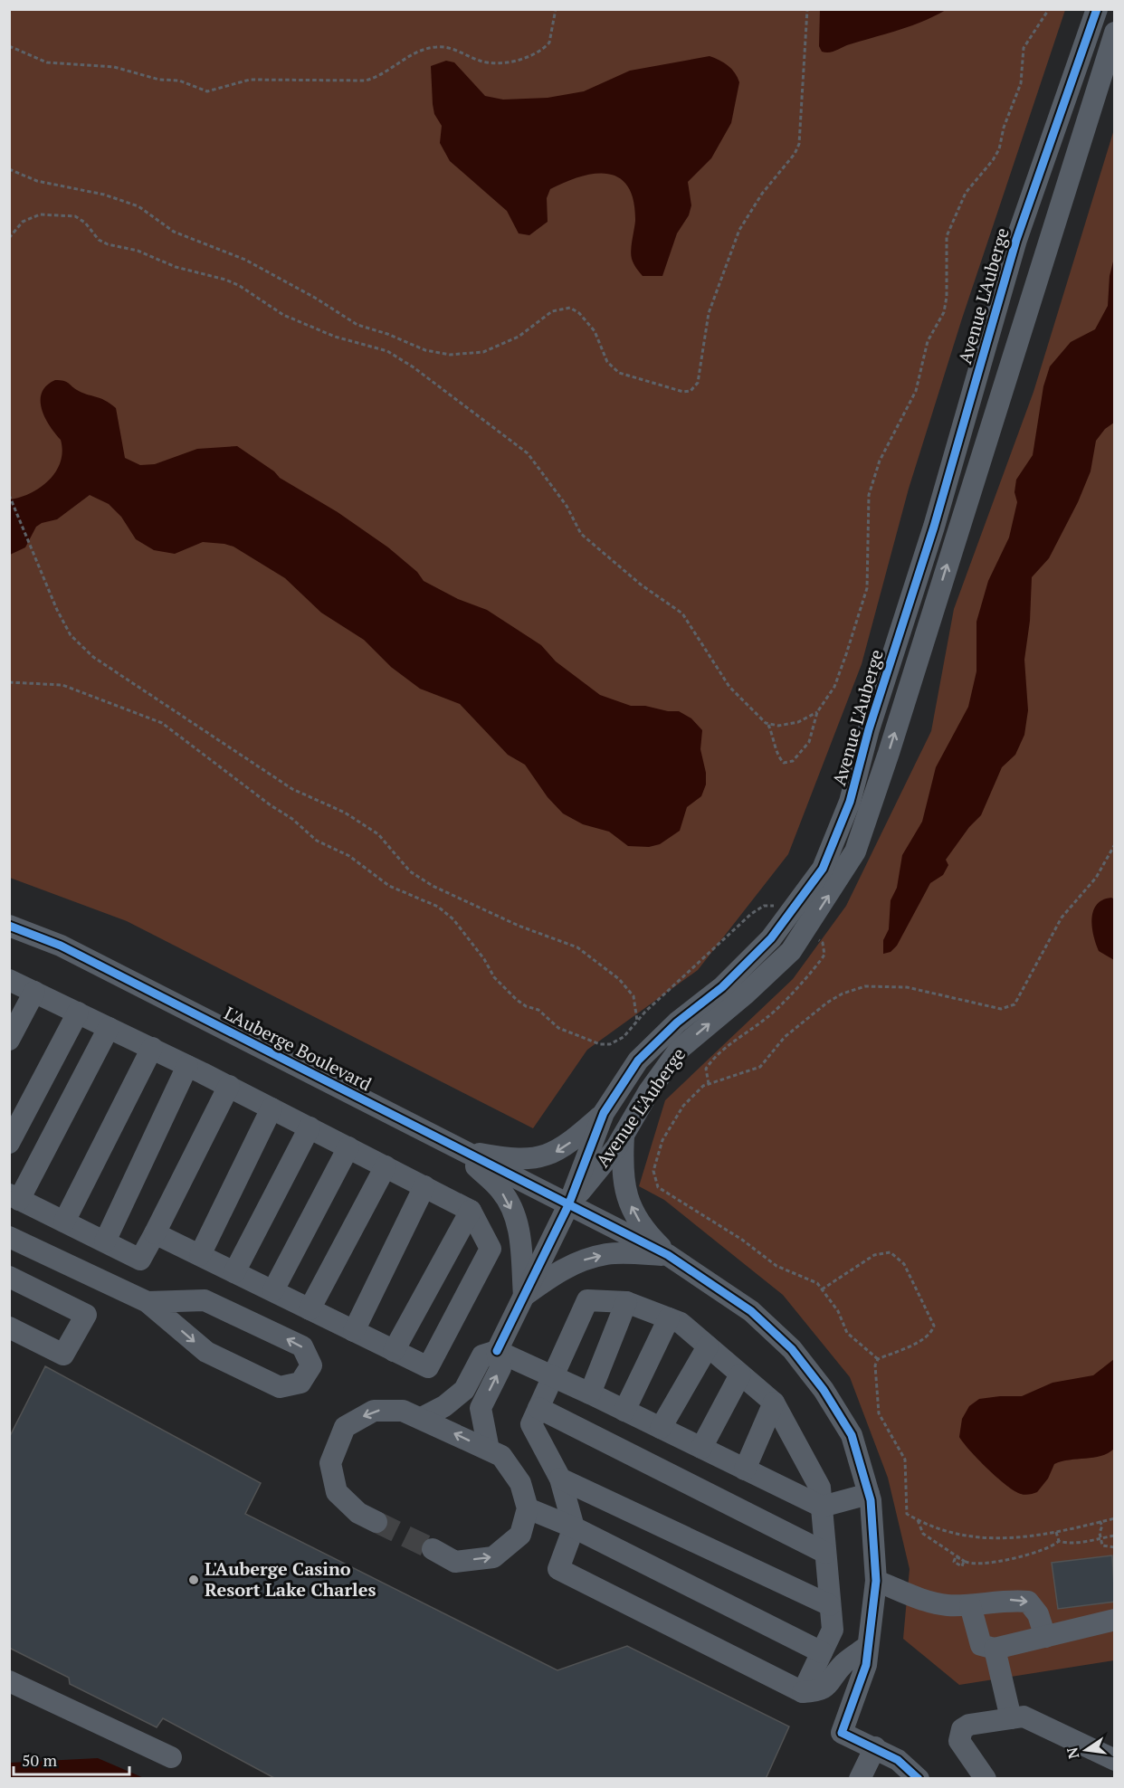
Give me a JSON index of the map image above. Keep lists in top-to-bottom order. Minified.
{"streets":{"street":["Avenue L'Auberge","L'Auberge Boulevard"]},"crossings":[["Avenue L'Auberge","L'Auberge Boulevard"]],"places":["L'Auberge Casino Resort Lake Charles"],"scale_bar":"50 m","north":"left"}
